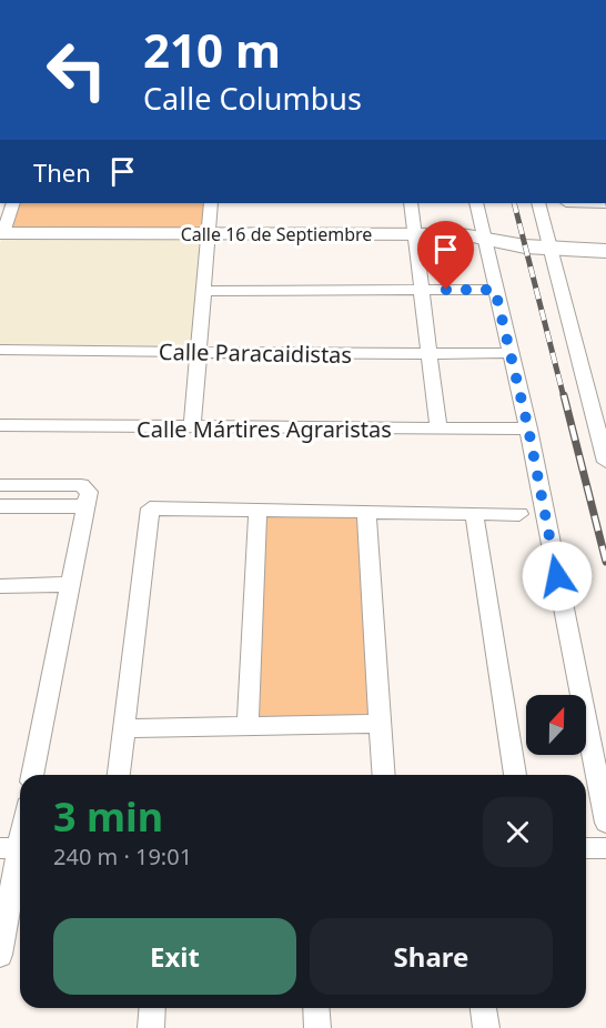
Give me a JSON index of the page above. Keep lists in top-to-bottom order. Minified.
{"streets":{"street":["Calle 16 de Septiembre","Calle Paracaidistas","Calle Mártires Agraristas"]},"north":"top","page":{"turn":["210 m","Calle Columbus"],"then":"Then","heading":["3 min","240 m · 19:01"],"buttons":["Exit","Share"]}}
